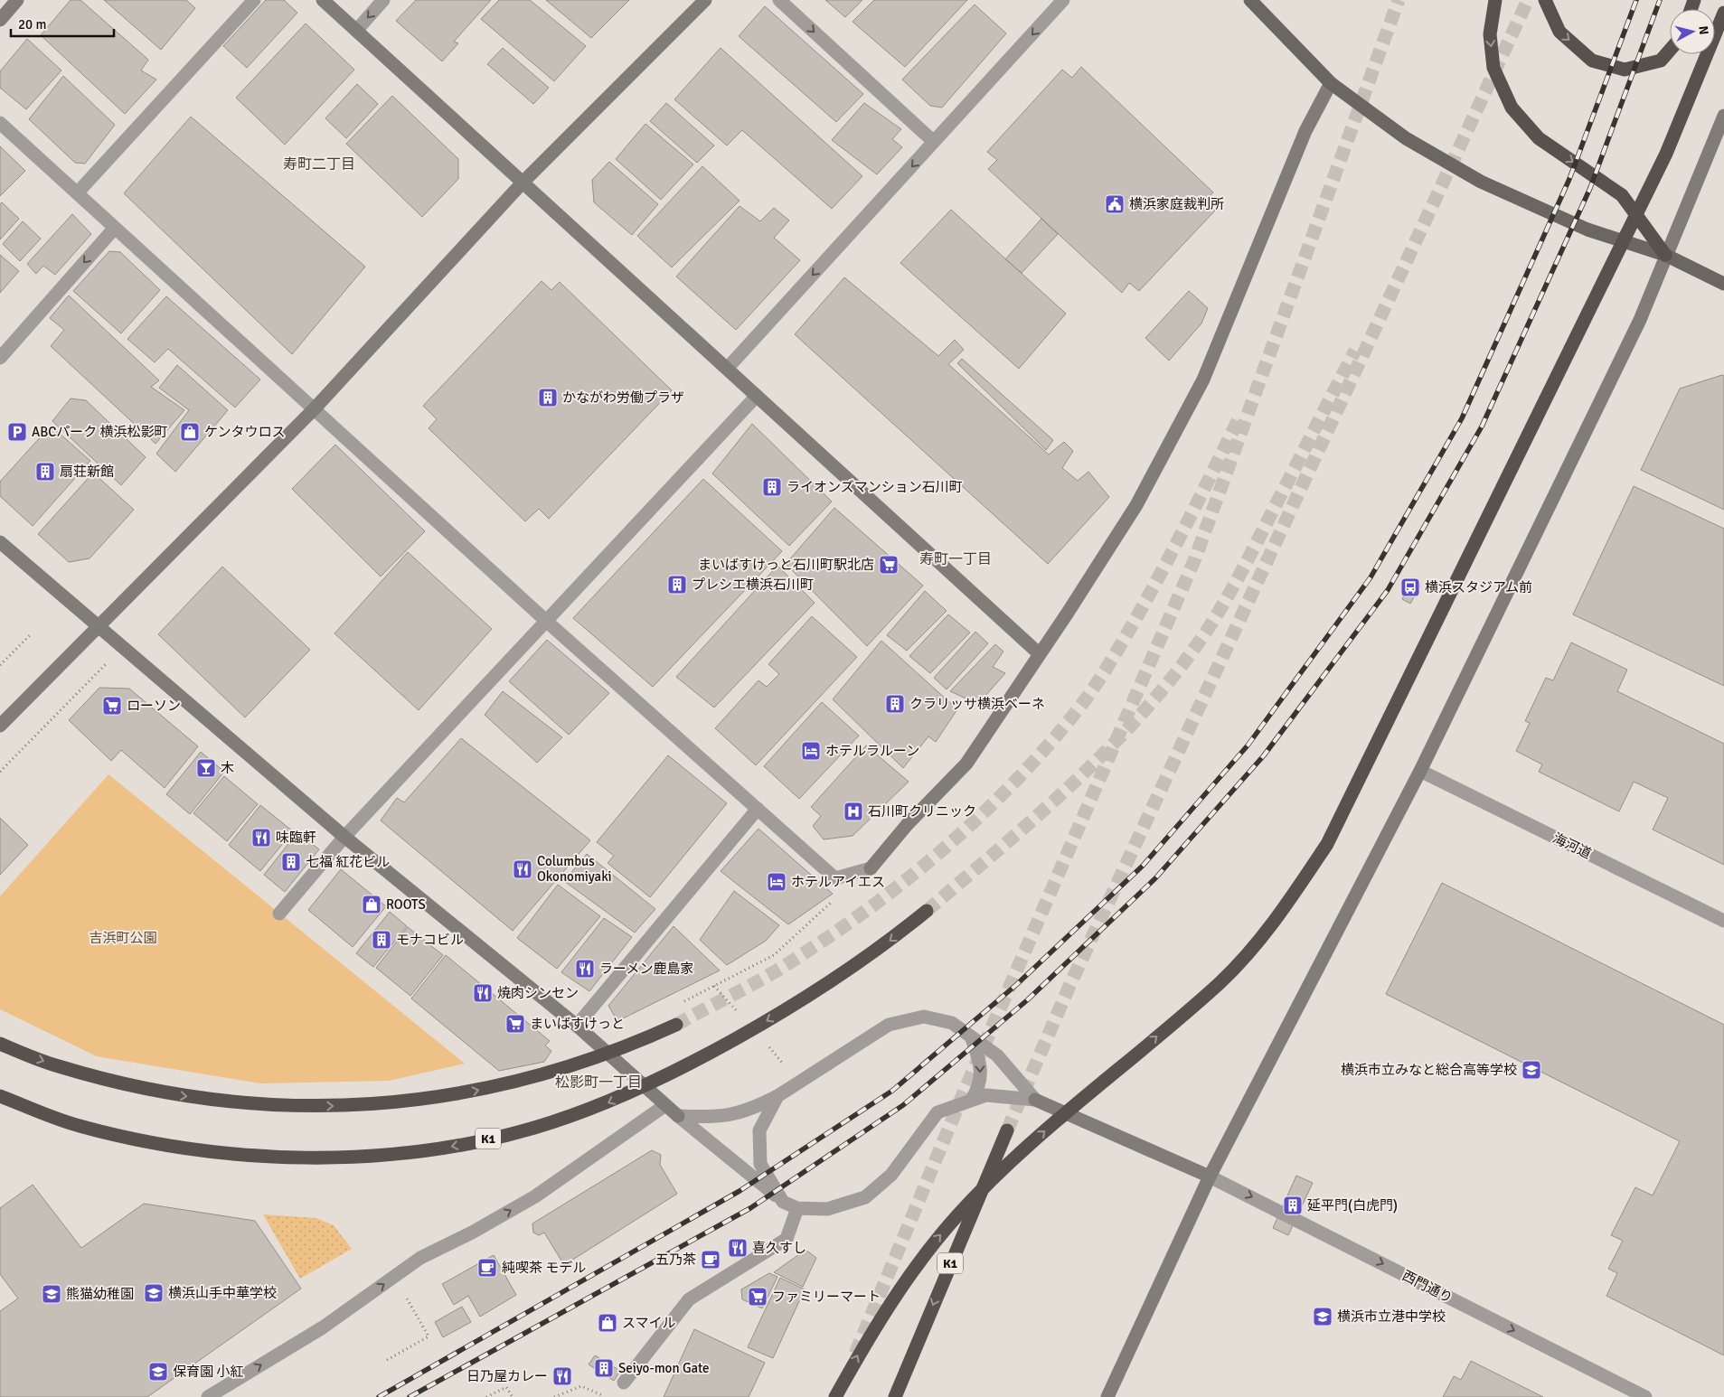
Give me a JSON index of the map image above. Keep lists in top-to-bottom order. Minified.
{"streets":{"highway":["K1"],"street":["海河道","西門通り"]},"one_way":["西門通り"],"districts":["寿町二丁目","寿町一丁目","松影町一丁目"],"parks":["吉浜町公園"],"places":{"public building":["横浜家庭裁判所"],"building":["かながわ労働プラザ","扇荘新館","ライオンズマンション石川町","プレシエ横浜石川町","クラリッサ横浜ベーネ","七福 紅花ビル","モナコビル","延平門(白虎門)","Seiyo-mon Gate"],"parking":["ABCパーク 横浜松影町"],"shop":["ケンタウロス","ROOTS","スマイル"],"supermarket":["まいばすけっと石川町駅北店","ローソン","まいばすけっと","ファミリーマート"],"bus stop":["横浜スタジアム前"],"hotel":["ホテルラルーン","ホテルアイエス"],"bar":["木"],"hospital":["石川町クリニック"],"restaurant":["味臨軒","Columbus Okonomiyaki","ラーメン鹿島家","焼肉シンセン","喜久すし","日乃屋カレー"],"school or university":["横浜市立みなと総合高等学校","横浜山手中華学校","熊猫幼稚園","横浜市立港中学校","保育園 小紅"],"cafe":["五乃茶","純喫茶 モデル"]},"scale_bar":"20 m","north":"right"}
